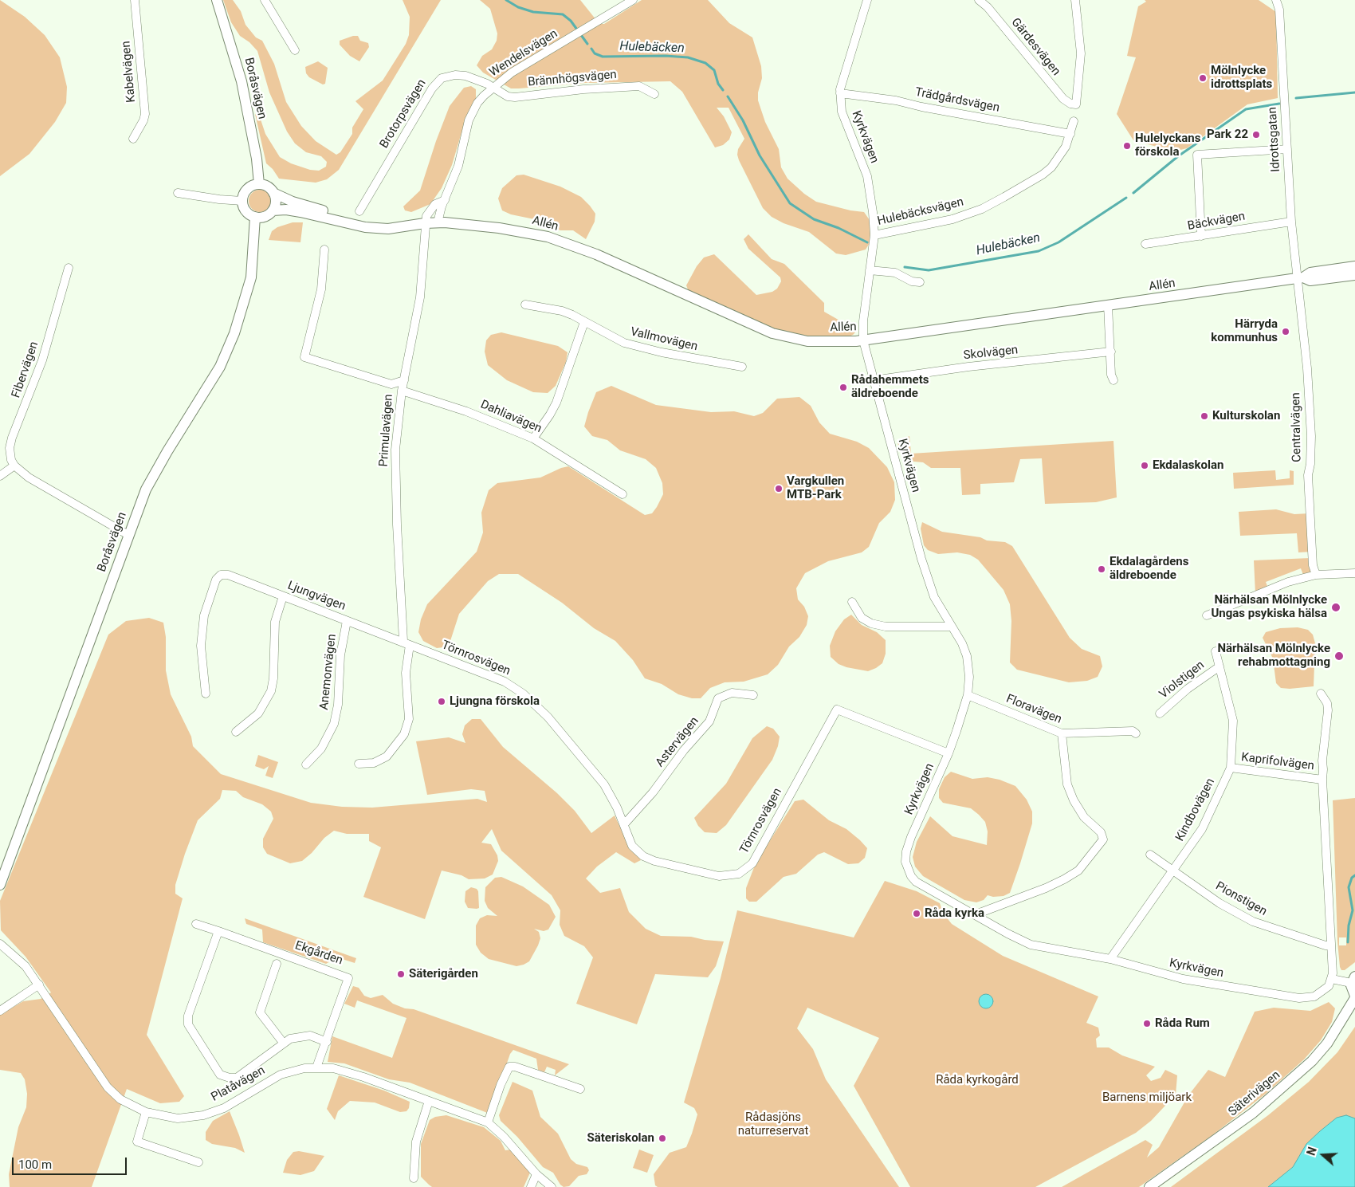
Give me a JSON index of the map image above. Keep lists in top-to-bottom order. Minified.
{"streets":{"street":["Gärdesvägen","Wendelsvägen","Kabelvägen","Brännhögsvägen","Boråsvägen","Trädgårdsvägen","Brotorpsvägen","Kyrkvägen","Idrottsgatan","Hulebäcksvägen","Bäckvägen","Allén","Vallmovägen","Skolvägen","Fibervägen","Dahliavägen","Centralvägen","Primulavägen","Ljungvägen","Törnrosvägen","Anemonvägen","Violstigen","Floravägen","Astervägen","Kaprifolvägen","Kindbovägen","Pionstigen","Ekgården","Platåvägen","Säterivägen"]},"crossings":[["Wendelsvägen","Brännhögsvägen"],["Wendelsvägen","Brotorpsvägen"],["Wendelsvägen","Allén"],["Brännhögsvägen","Brotorpsvägen"],["Boråsvägen","Allén"],["Trädgårdsvägen","Kyrkvägen"],["Trädgårdsvägen","Hulebäcksvägen"],["Kyrkvägen","Hulebäcksvägen"],["Kyrkvägen","Allén"],["Kyrkvägen","Skolvägen"],["Kyrkvägen","Törnrosvägen"],["Kyrkvägen","Floravägen"],["Kyrkvägen","Kindbovägen"],["Idrottsgatan","Bäckvägen"],["Idrottsgatan","Allén"],["Idrottsgatan","Centralvägen"],["Allén","Centralvägen"],["Allén","Primulavägen"],["Dahliavägen","Primulavägen"],["Primulavägen","Ljungvägen"],["Primulavägen","Törnrosvägen"],["Ljungvägen","Törnrosvägen"],["Ljungvägen","Anemonvägen"],["Törnrosvägen","Astervägen"],["Violstigen","Kindbovägen"],["Kaprifolvägen","Kindbovägen"],["Kindbovägen","Pionstigen"],["Ekgården","Platåvägen"]],"water":["Hulebäcken"],"parks":["Råda kyrkogård","Barnens miljöark","Rådasjöns naturreservat"],"places":["Mölnlycke idrottsplats","Park 22","Hulelyckans förskola","Härryda kommunhus","Rådahemmets äldreboende","Kulturskolan","Ekdalaskolan","Vargkullen MTB-Park","Ekdalagårdens äldreboende","Närhälsan Mölnlycke Ungas psykiska hälsa","Närhälsan Mölnlycke rehabmottagning","Ljungna förskola","Råda kyrka","Säterigården","Råda Rum","Säteriskolan"],"scale_bar":"100 m","north":"left"}
